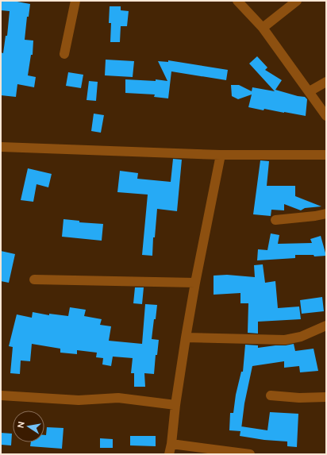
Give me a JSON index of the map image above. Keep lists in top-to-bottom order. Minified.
{"north":"left"}
